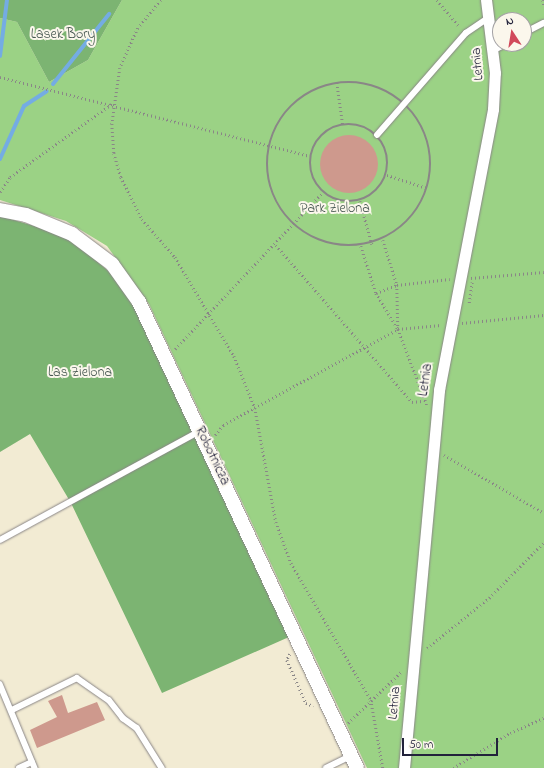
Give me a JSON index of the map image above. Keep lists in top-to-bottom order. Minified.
{"streets":{"street":["Letnia","Robotnicza"]},"parks":["Lasek Bory","Park Zielona","Las Zielona"],"scale_bar":"50 m","north":"top"}
